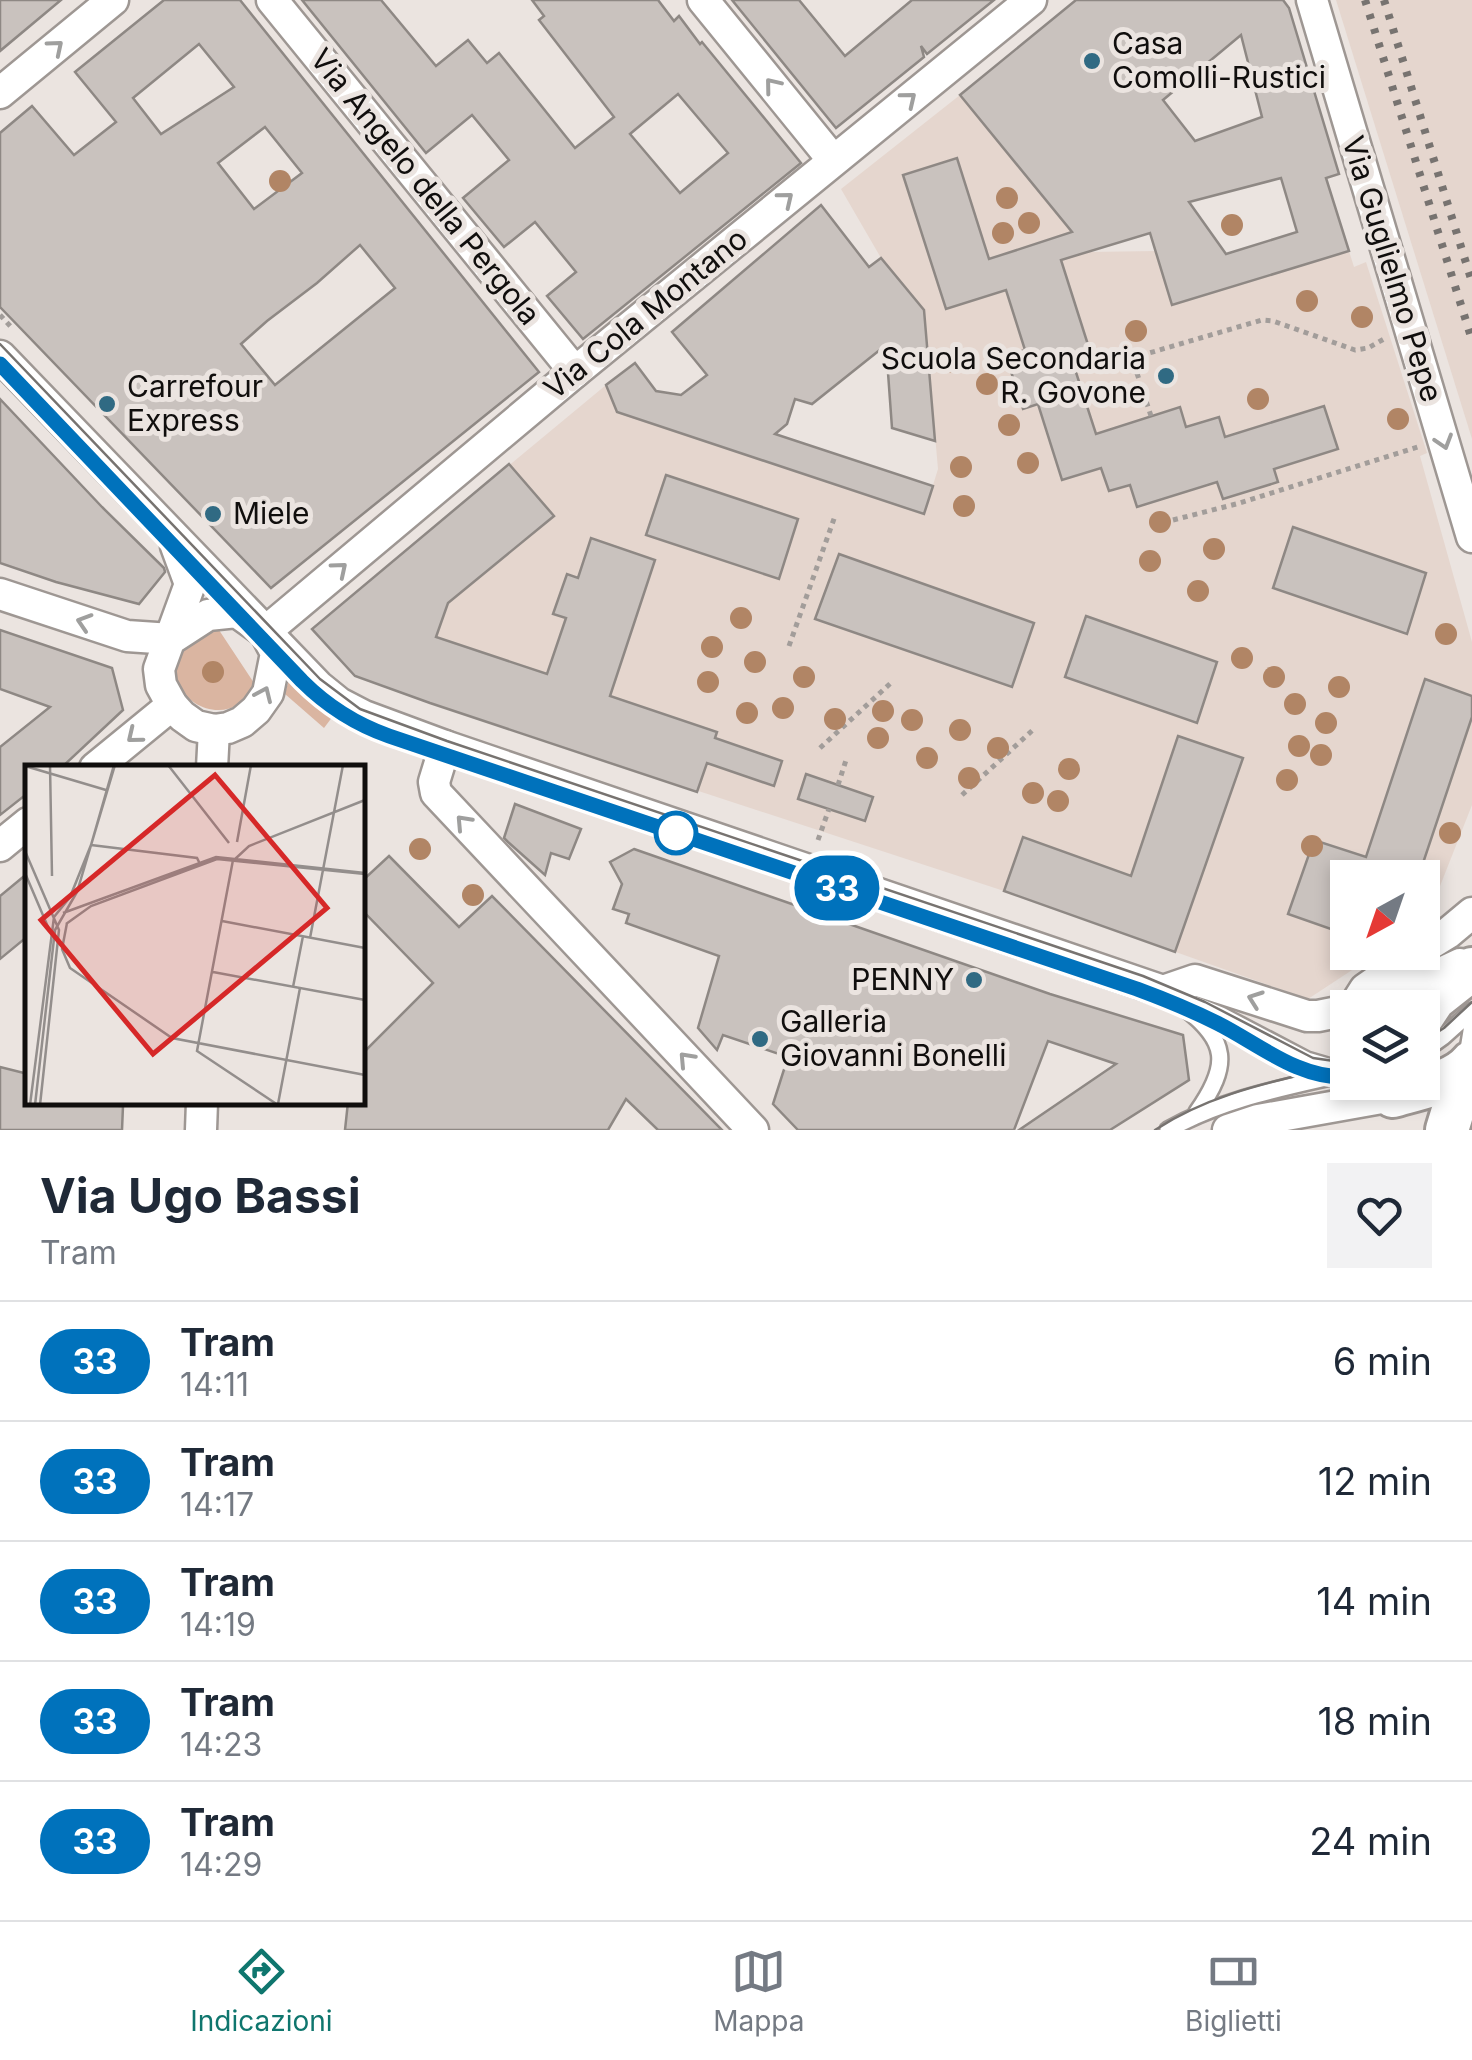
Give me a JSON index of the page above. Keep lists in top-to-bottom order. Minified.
{"streets":{"street":["Via Angelo della Pergola","Via Guglielmo Pepe","Via Cola Montano"]},"crossings":[["Via Angelo della Pergola","Via Cola Montano"]],"one_way":["Via Guglielmo Pepe","Via Cola Montano"],"places":["Casa Comolli-Rustici","Scuola Secondaria R. Govone","Carrefour Express","Miele","PENNY","Galleria Giovanni Bonelli"],"lines":["tram line 33"],"north":"bottom left","page":{"on_map":"33","heading":["Via Ugo Bassi","Tram"],"list":[{"mark":"33","name":"Tram","note":"14:11","value":"6 min"},{"mark":"33","name":"Tram","note":"14:17","value":"12 min"},{"mark":"33","name":"Tram","note":"14:19","value":"14 min"},{"mark":"33","name":"Tram","note":"14:23","value":"18 min"},{"mark":"33","name":"Tram","note":"14:29","value":"24 min"}],"tabs":["Indicazioni","Mappa","Biglietti"]}}
